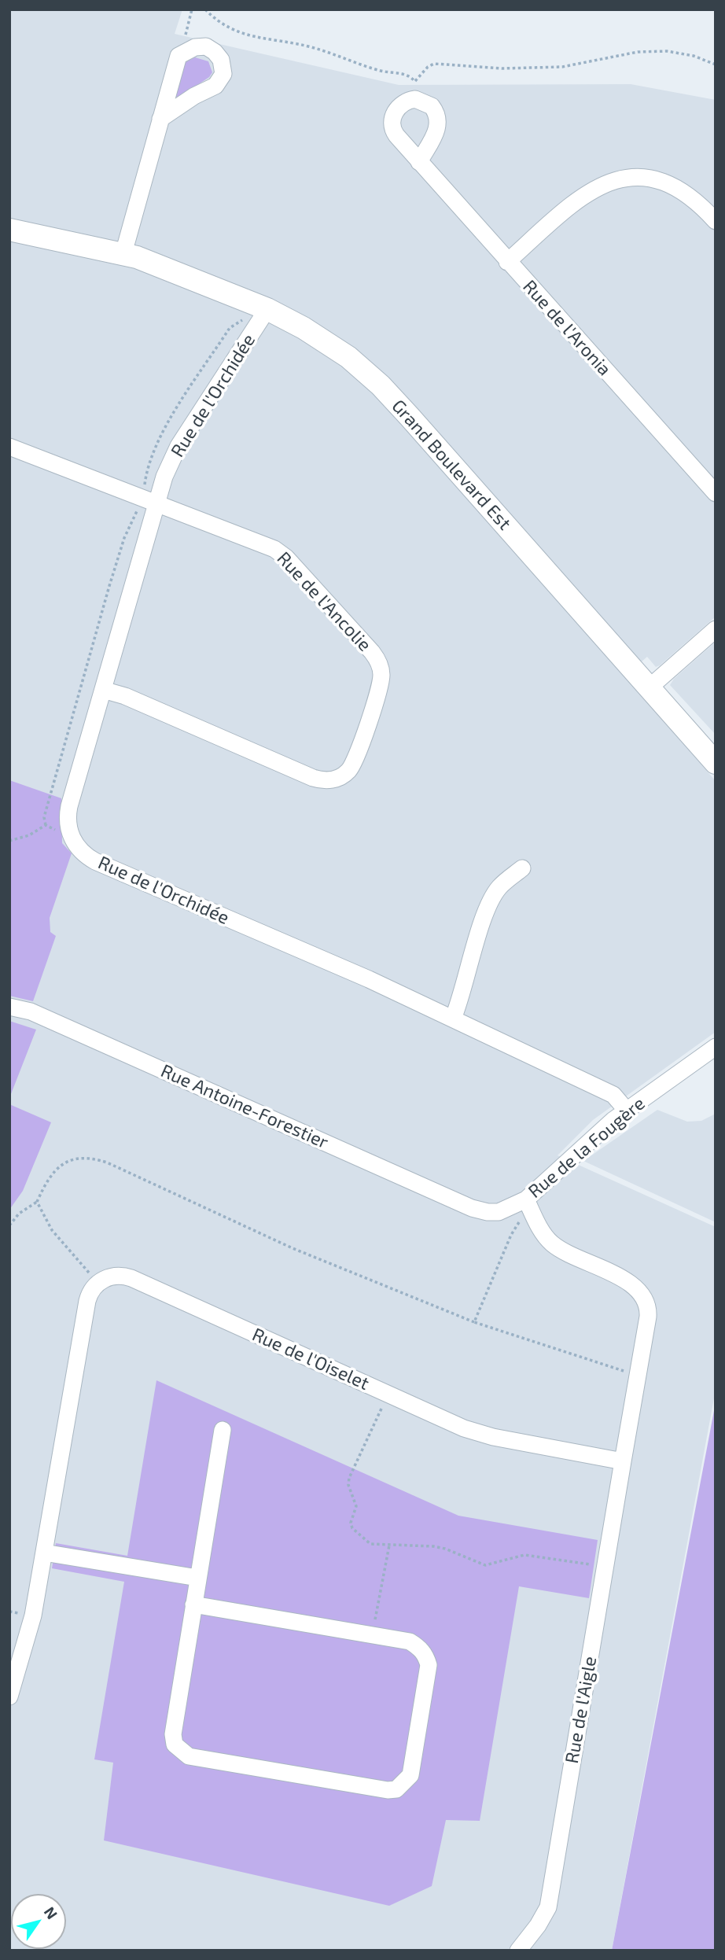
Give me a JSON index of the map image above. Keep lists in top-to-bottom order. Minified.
{"streets":{"street":["Rue de l'Aronia","Rue de l'Orchidée","Grand Boulevard Est","Rue de l'Ancolie","Rue Antoine-Forestier","Rue de la Fougère","Rue de l'Oiselet","Rue de l'Aigle"]},"crossings":[["Rue de l'Orchidée","Grand Boulevard Est"],["Rue de l'Orchidée","Rue de l'Ancolie"],["Rue de l'Orchidée","Rue de la Fougère"],["Rue Antoine-Forestier","Rue de la Fougère"],["Rue de l'Oiselet","Rue de l'Aigle"]],"north":"top right"}
